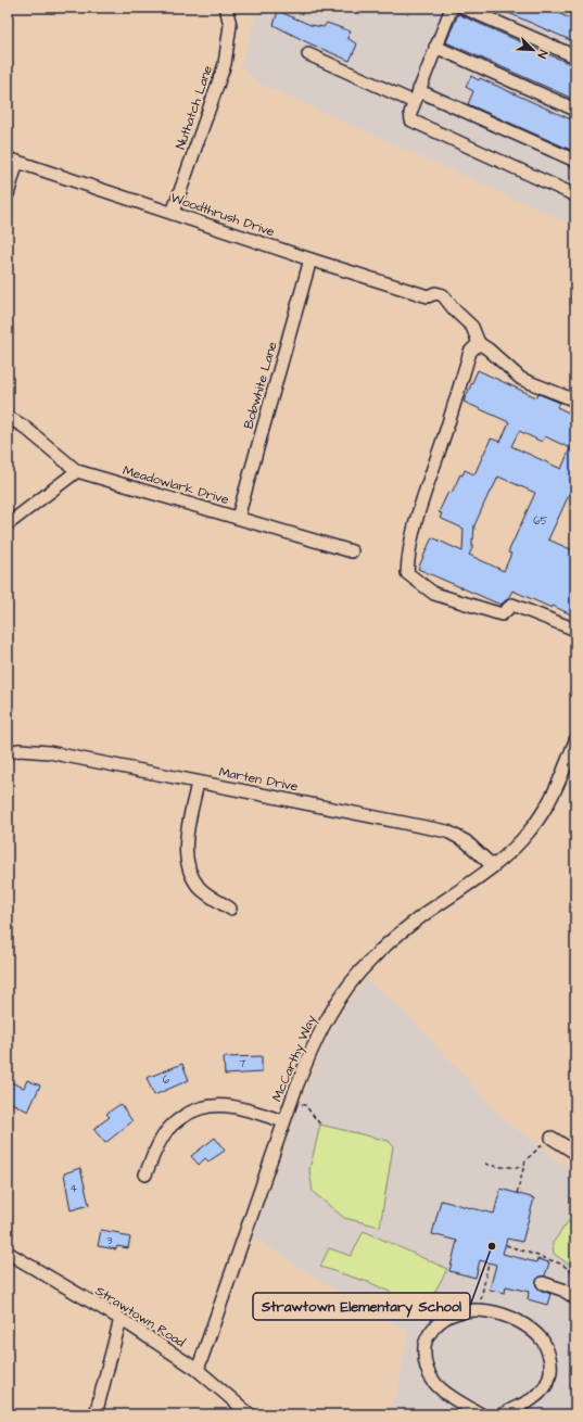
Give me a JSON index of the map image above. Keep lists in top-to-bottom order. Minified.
{"streets":{"street":["Nuthatch Lane","Woodthrush Drive","Bobwhite Lane","Meadowlark Drive","Marten Drive","McCarthy Way","Strawtown Road"]},"crossings":[["Nuthatch Lane","Woodthrush Drive"],["Woodthrush Drive","Bobwhite Lane"],["Bobwhite Lane","Meadowlark Drive"],["Marten Drive","McCarthy Way"],["McCarthy Way","Strawtown Road"]],"places":["Strawtown Elementary School"],"house_numbers":["65","7","6","4","3"],"north":"bottom right"}
